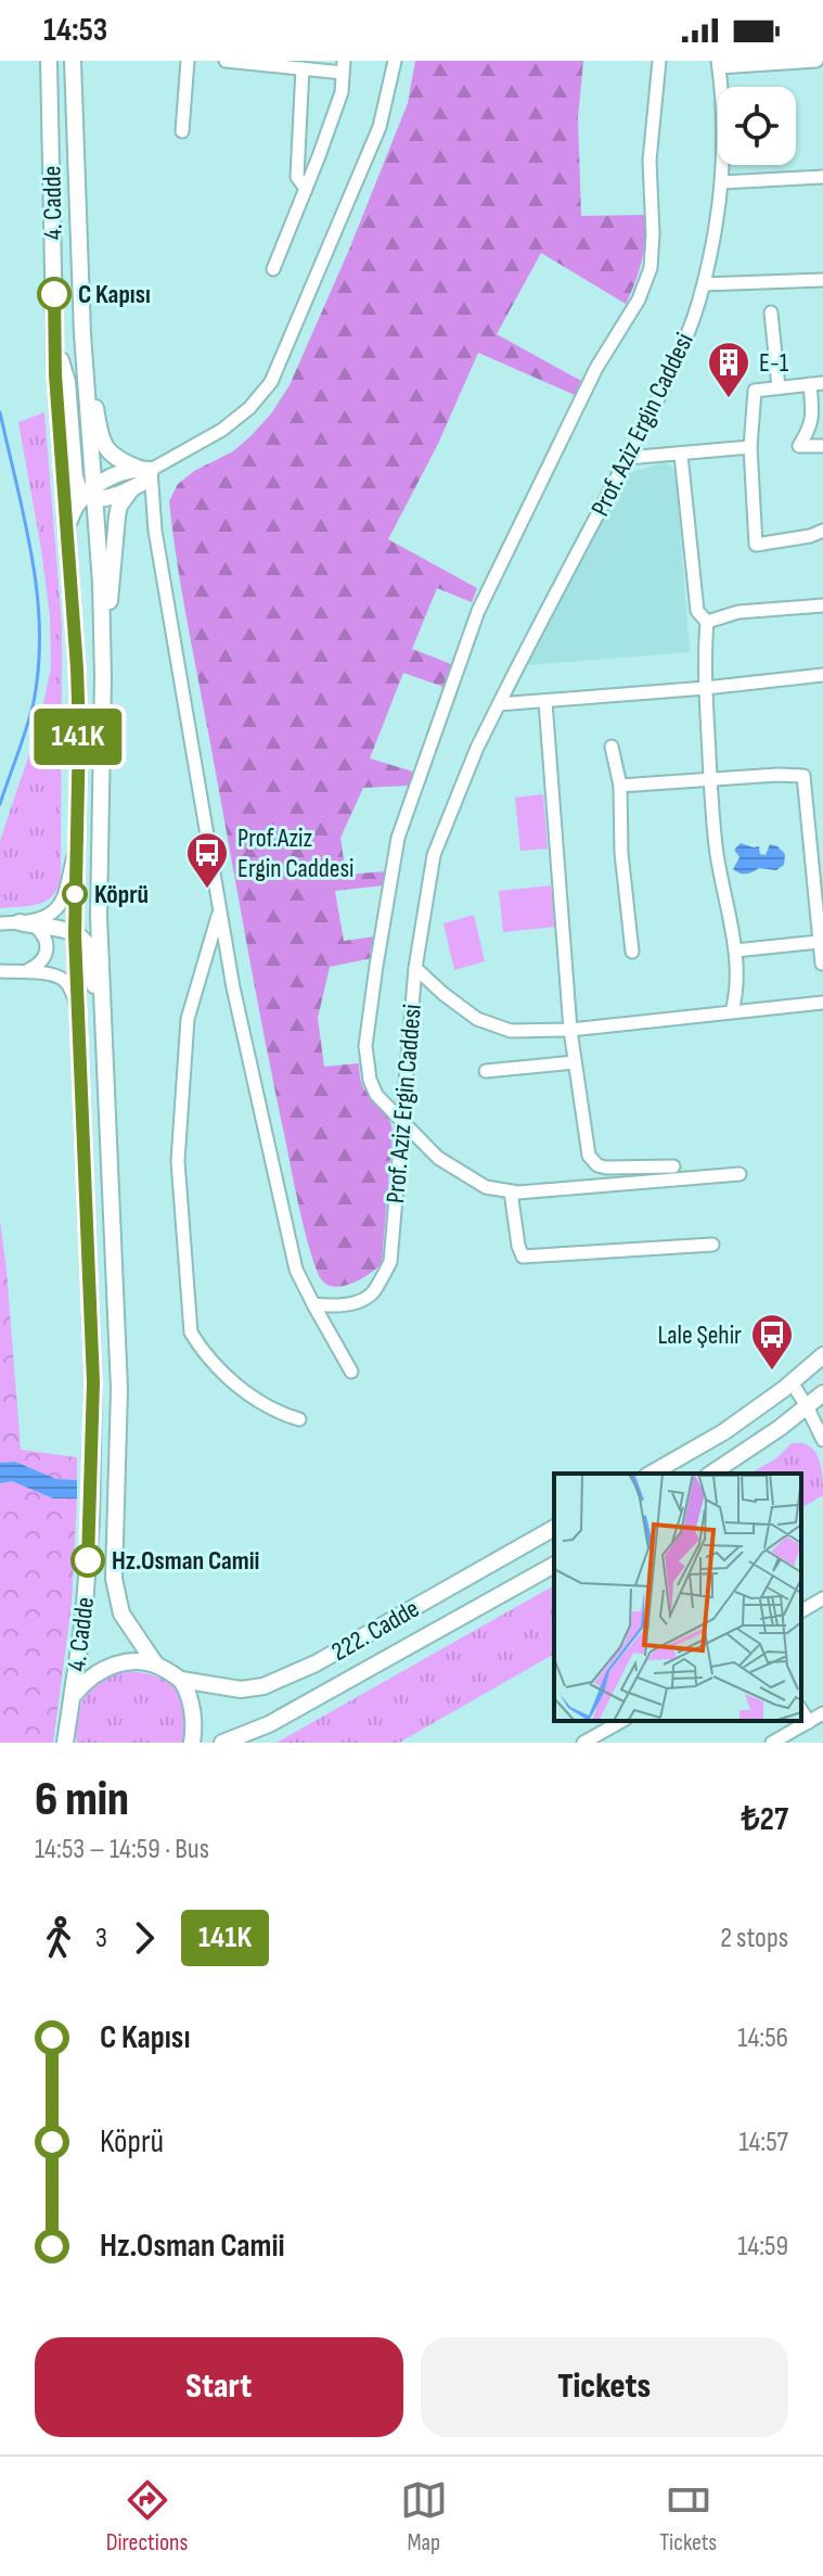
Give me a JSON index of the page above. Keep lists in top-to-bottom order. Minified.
{"streets":{"main road":["4. Cadde","222. Cadde"],"street":["Prof. Aziz Ergin Caddesi"]},"places":{"other":["C Kapısı","Köprü","Hz.Osman Camii"],"building":["E-1"],"bus stop":["Prof.Aziz Ergin Caddesi","Lale Şehir"]},"lines":["bus line 141K"],"page":{"status":"14:53","on_map":"141K","heading":["6 min","14:53 – 14:59 · Bus","₺27"],"legs":["3","141K","2 stops"],"list":[{"name":"C Kapısı","value":"14:56"},{"name":"Köprü","value":"14:57"},{"name":"Hz.Osman Camii","value":"14:59"}],"buttons":["Start","Tickets"],"tabs":["Directions","Map","Tickets"]}}
